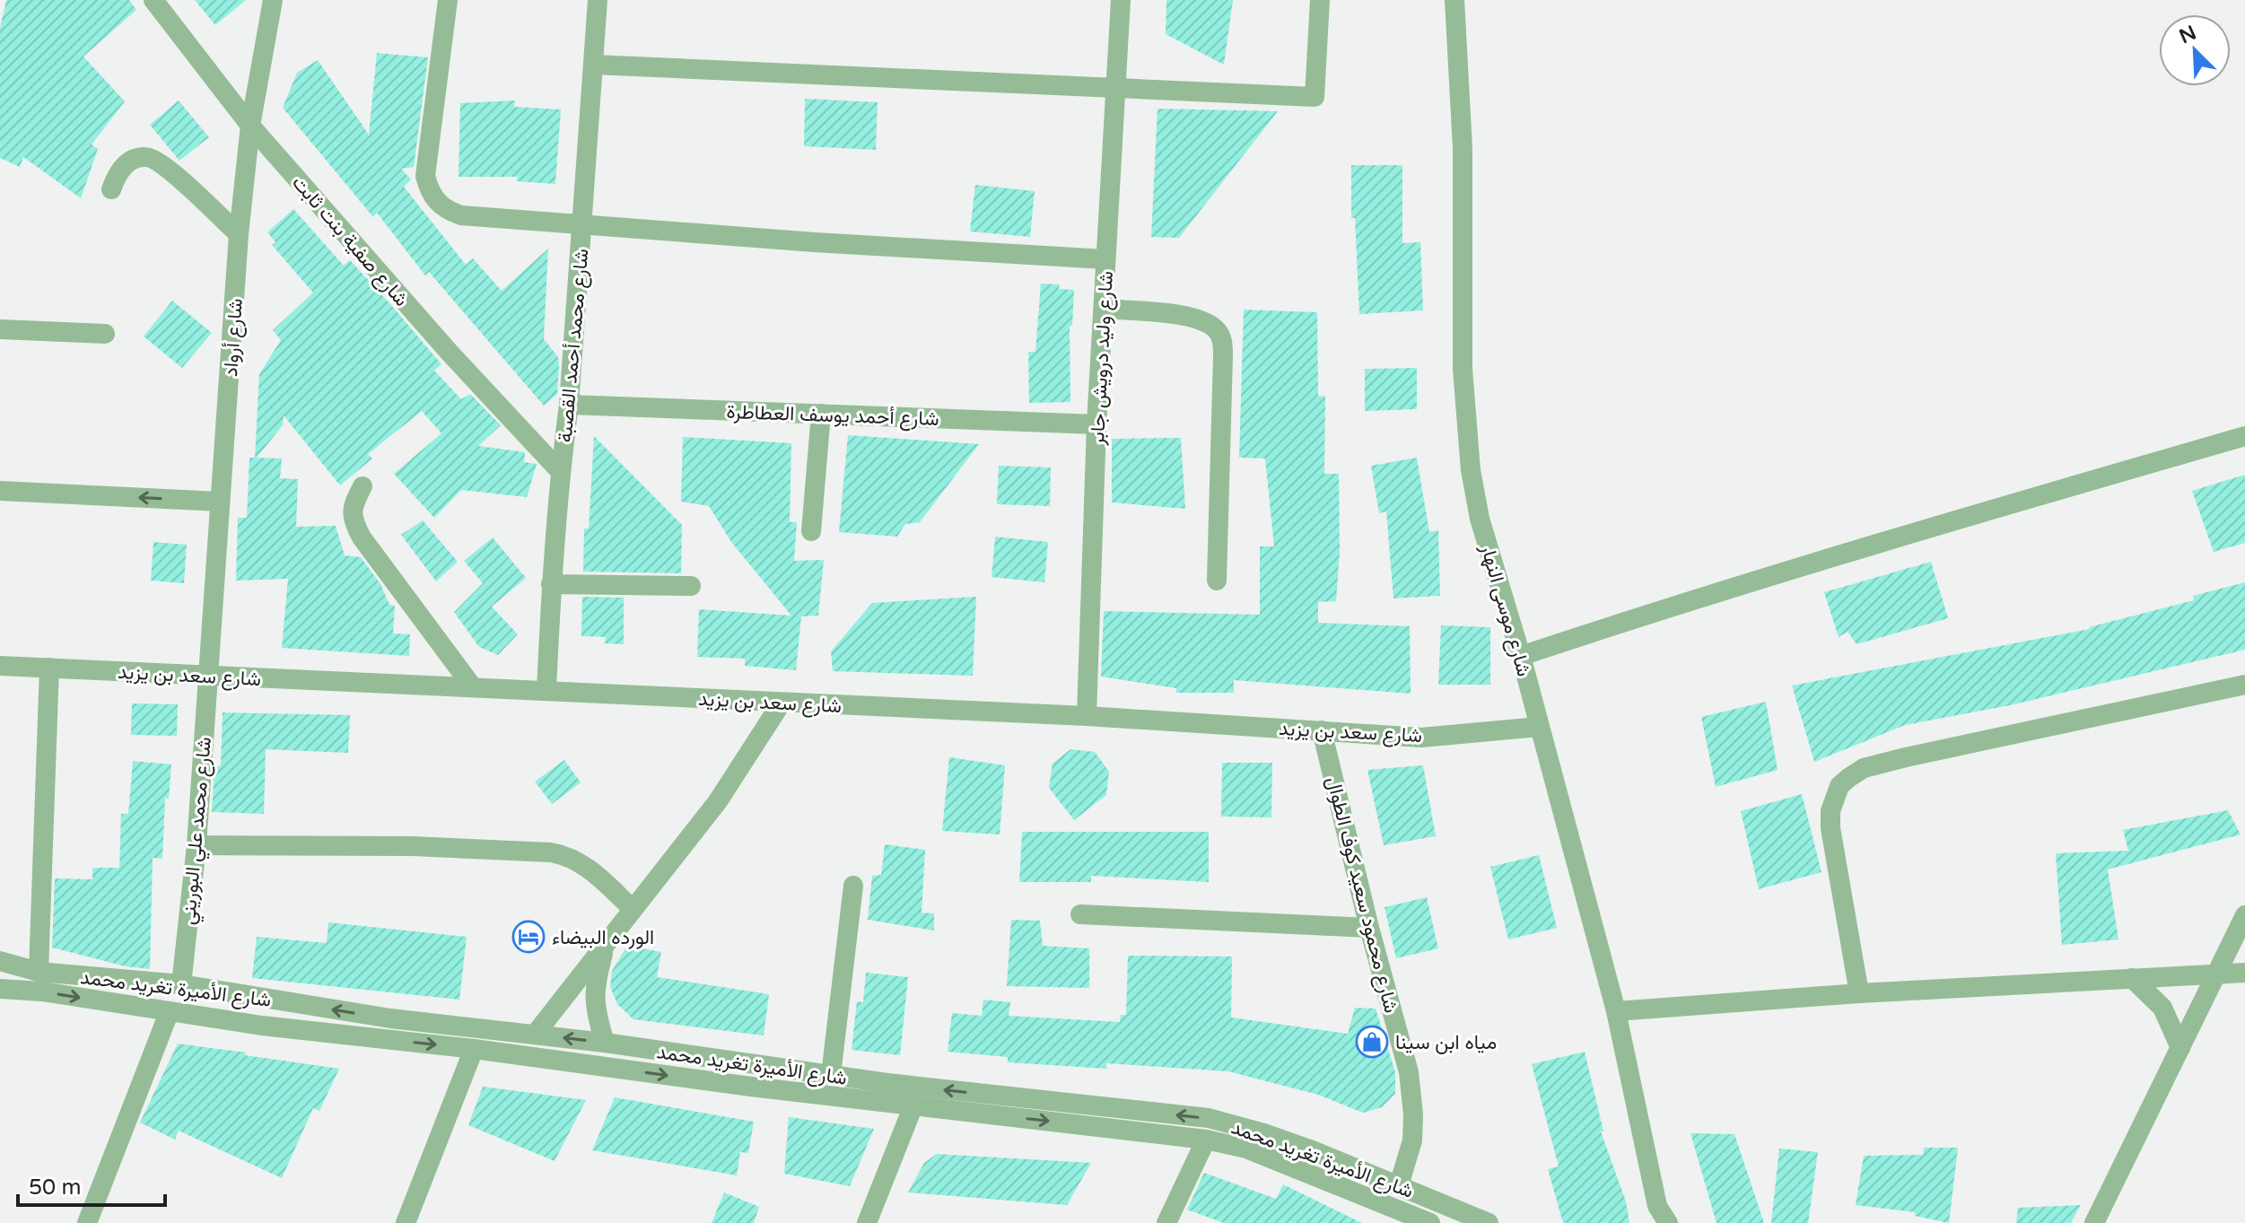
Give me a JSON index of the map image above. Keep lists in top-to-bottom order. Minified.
{"streets":{"street":["شارع صفية بنت ثابت","شارع أرواد","شارع محمد أحمد القصبة","شارع وليد درويش جابر","شارع أحمد يوسف العطاطرة","شارع موسى النهار","شارع سعد بن يزيد","شارع محمد علي البوريني","شارع محمود سعيد كوف الطوال","شارع الأميرة تغريد محمد"]},"crossings":[["شارع صفية بنت ثابت","شارع أرواد"],["شارع صفية بنت ثابت","شارع محمد أحمد القصبة"],["شارع أرواد","شارع سعد بن يزيد"],["شارع أرواد","شارع محمد علي البوريني"],["شارع محمد أحمد القصبة","شارع أحمد يوسف العطاطرة"],["شارع محمد أحمد القصبة","شارع سعد بن يزيد"],["شارع وليد درويش جابر","شارع أحمد يوسف العطاطرة"],["شارع وليد درويش جابر","شارع سعد بن يزيد"],["شارع موسى النهار","شارع سعد بن يزيد"],["شارع سعد بن يزيد","شارع محمد علي البوريني"],["شارع سعد بن يزيد","شارع محمود سعيد كوف الطوال"],["شارع محمد علي البوريني","شارع الأميرة تغريد محمد"],["شارع محمود سعيد كوف الطوال","شارع الأميرة تغريد محمد"]],"places":{"hotel":["الورده البيضاء"],"shop":["مياه ابن سينا"]},"scale_bar":"50 m","north":"top left"}
